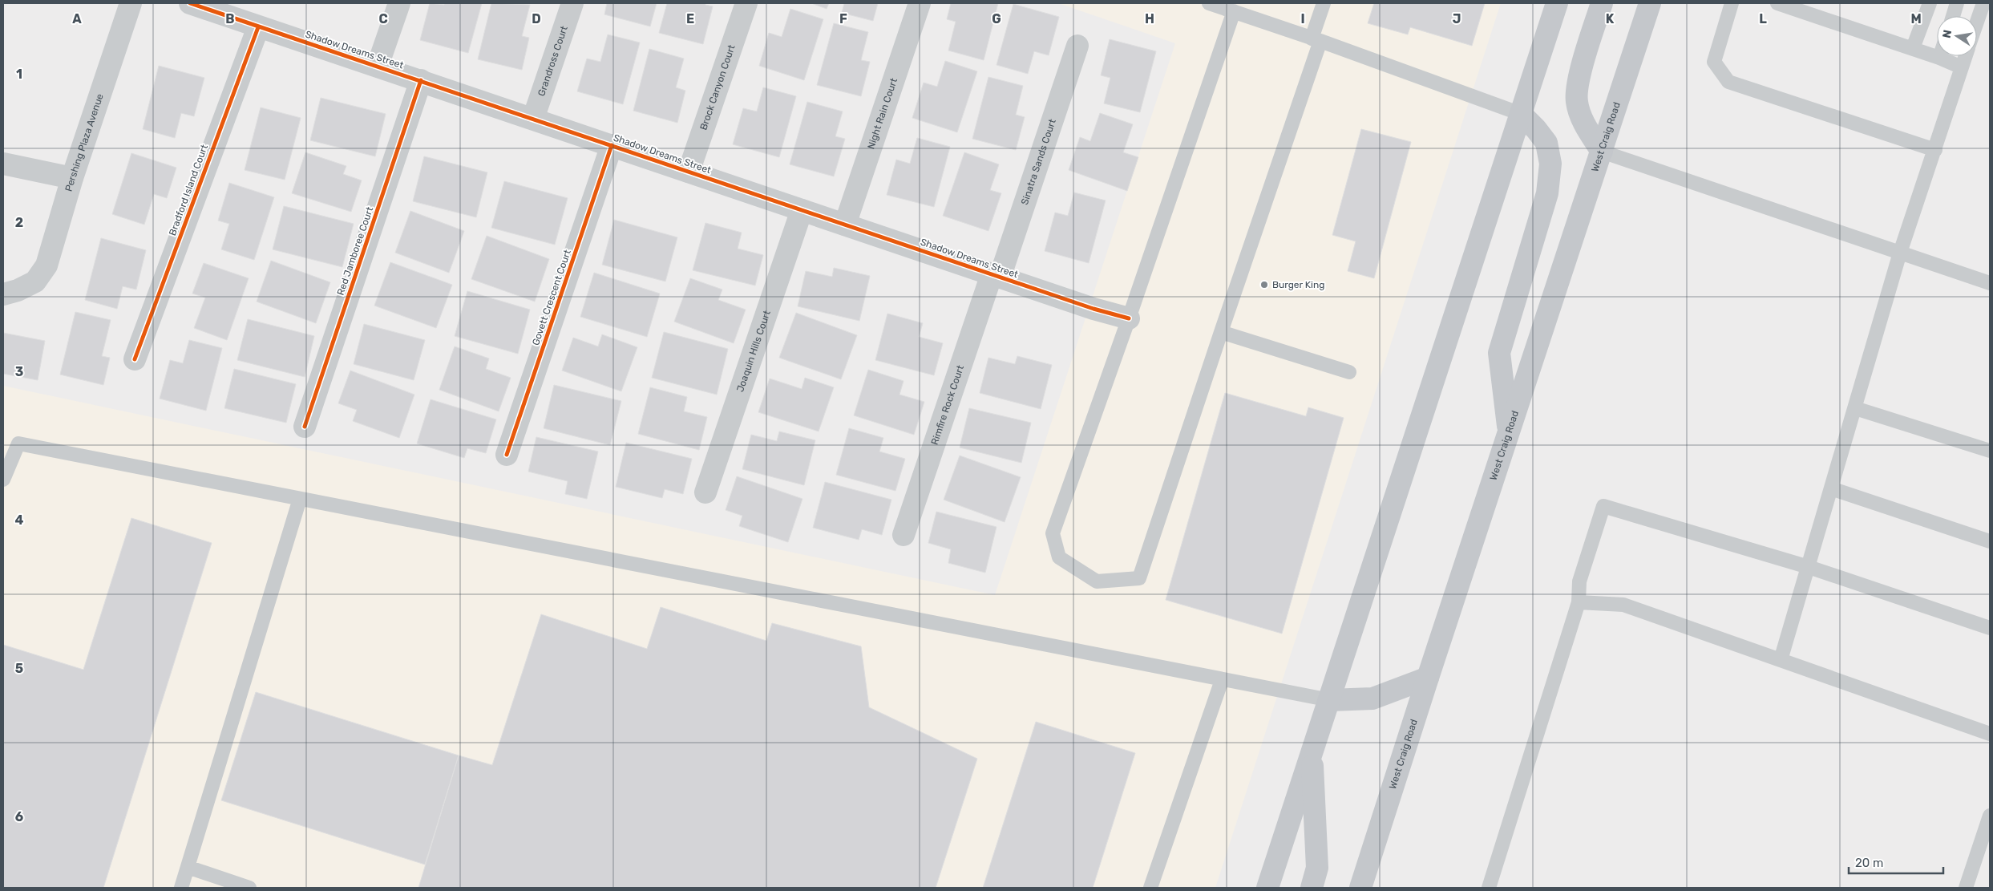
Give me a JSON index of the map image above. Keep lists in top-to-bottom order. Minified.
{"streets":{"main road":["West Craig Road"],"street":["Shadow Dreams Street","Grandross Court","Brock Canyon Court","Night Rain Court","Pershing Plaza Avenue","Sinatra Sands Court","Bradford Island Court","Red Jamboree Court","Govett Crescent Court","Joaquin Hills Court","Rimfire Rock Court"]},"crossings":[["Shadow Dreams Street","Grandross Court"],["Shadow Dreams Street","Brock Canyon Court"],["Shadow Dreams Street","Night Rain Court"],["Shadow Dreams Street","Sinatra Sands Court"],["Shadow Dreams Street","Bradford Island Court"],["Shadow Dreams Street","Red Jamboree Court"],["Shadow Dreams Street","Govett Crescent Court"],["Shadow Dreams Street","Joaquin Hills Court"],["Shadow Dreams Street","Rimfire Rock Court"],["Sinatra Sands Court","Rimfire Rock Court"]],"places":["Burger King"],"scale_bar":"20 m","north":"left","grid":{"columns":["A","B","C","D","E","F","G","H","I","J","K","L","M"],"rows":["1","2","3","4","5","6"]}}
